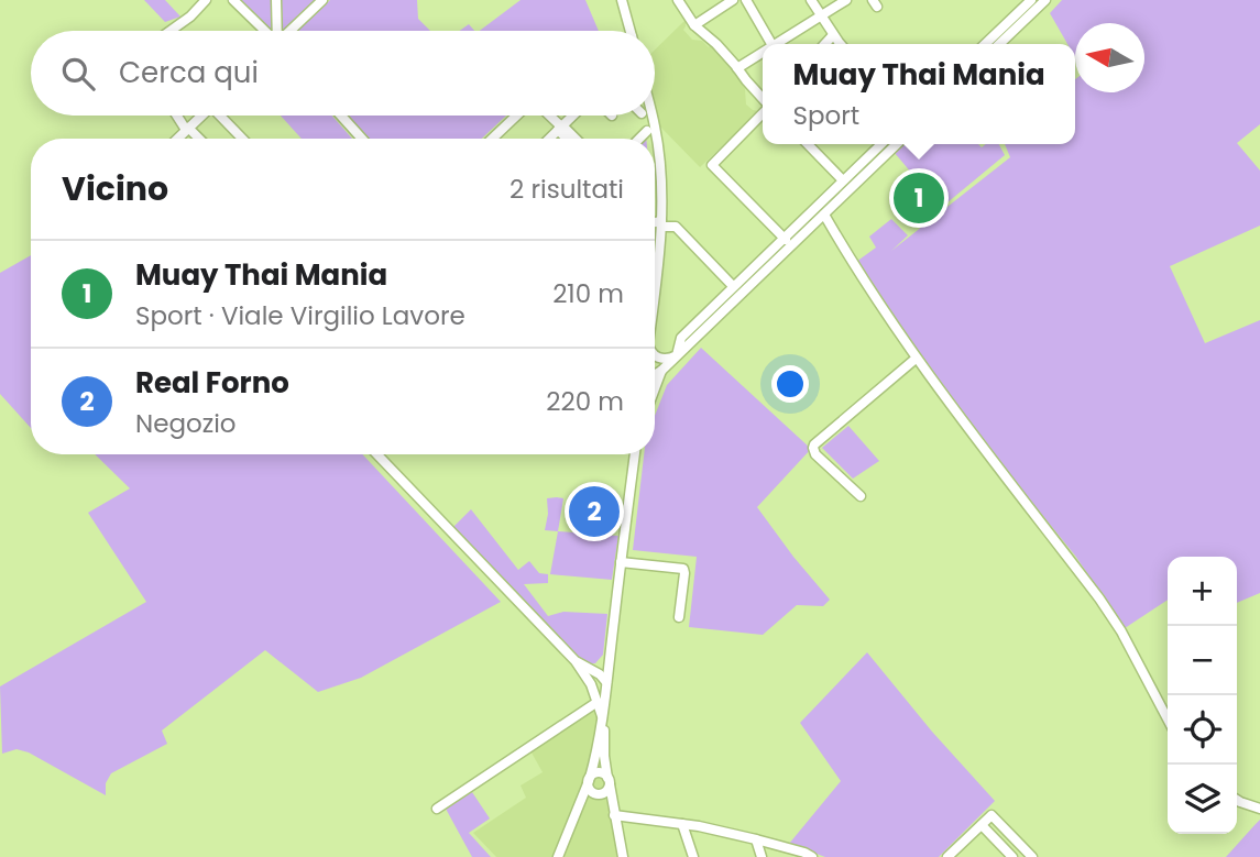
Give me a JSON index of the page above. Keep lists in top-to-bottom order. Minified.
{"north":"left","page":{"search":"Cerca qui","popup":["Muay Thai Mania","Sport"],"heading":["Vicino","2 risultati"],"pins":["1","2"],"list":[{"mark":"1","name":"Muay Thai Mania","note":"Sport · Viale Virgilio Lavore","value":"210 m"},{"mark":"2","name":"Real Forno","note":"Negozio","value":"220 m"}],"map_buttons":["+","−"]}}
